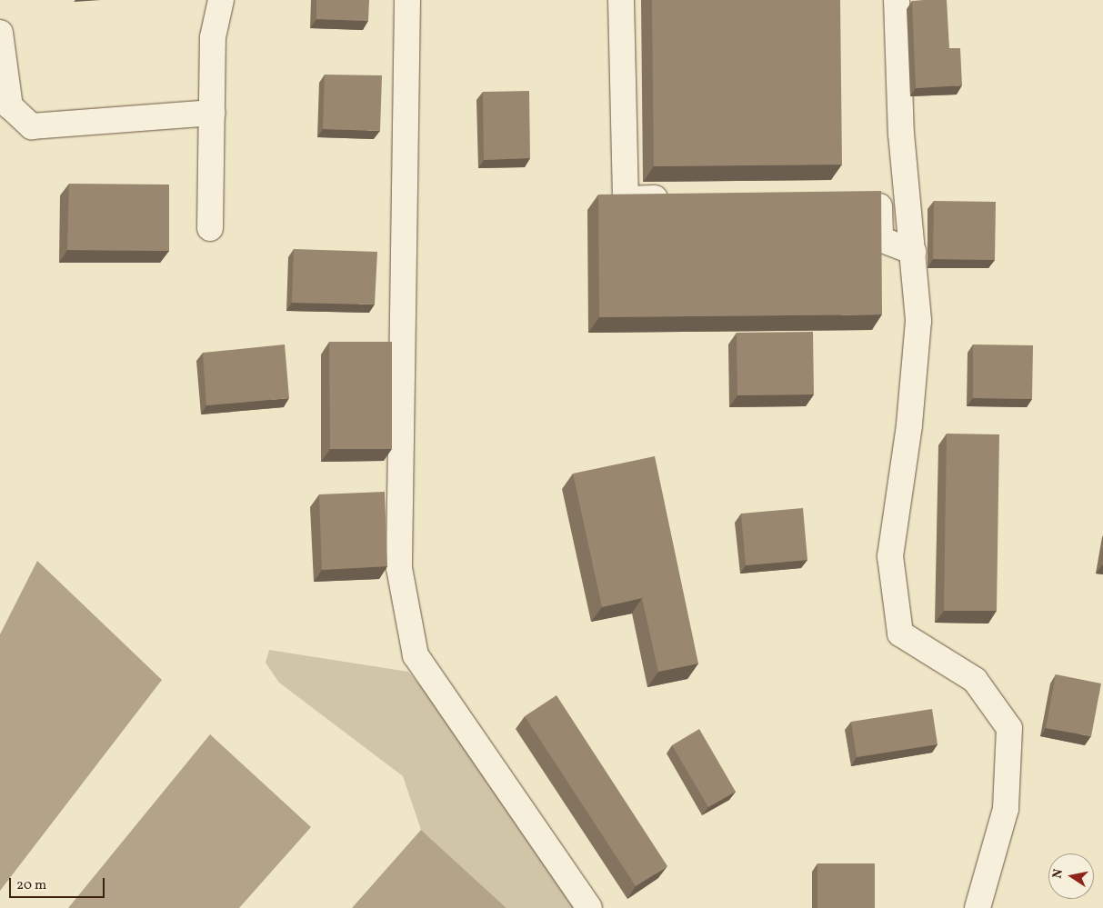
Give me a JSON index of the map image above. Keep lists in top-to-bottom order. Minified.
{"scale_bar":"20 m","north":"left"}
